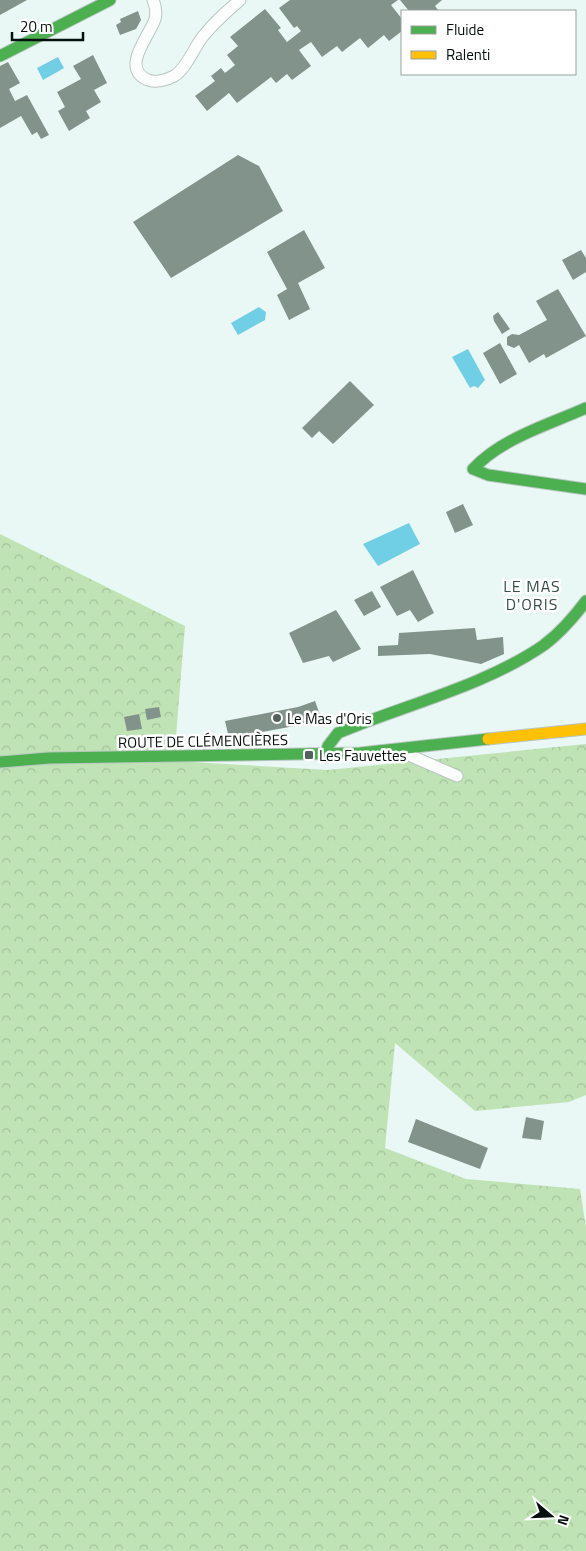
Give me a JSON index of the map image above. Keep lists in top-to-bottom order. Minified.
{"streets":{"street":["ROUTE DE CLÉMENCIÈRES"]},"districts":["LE MAS D'ORIS"],"places":{"other":["Le Mas d'Oris"],"transit":["Les Fauvettes"]},"legend":["Fluide","Ralenti"],"scale_bar":"20 m","north":"right"}
